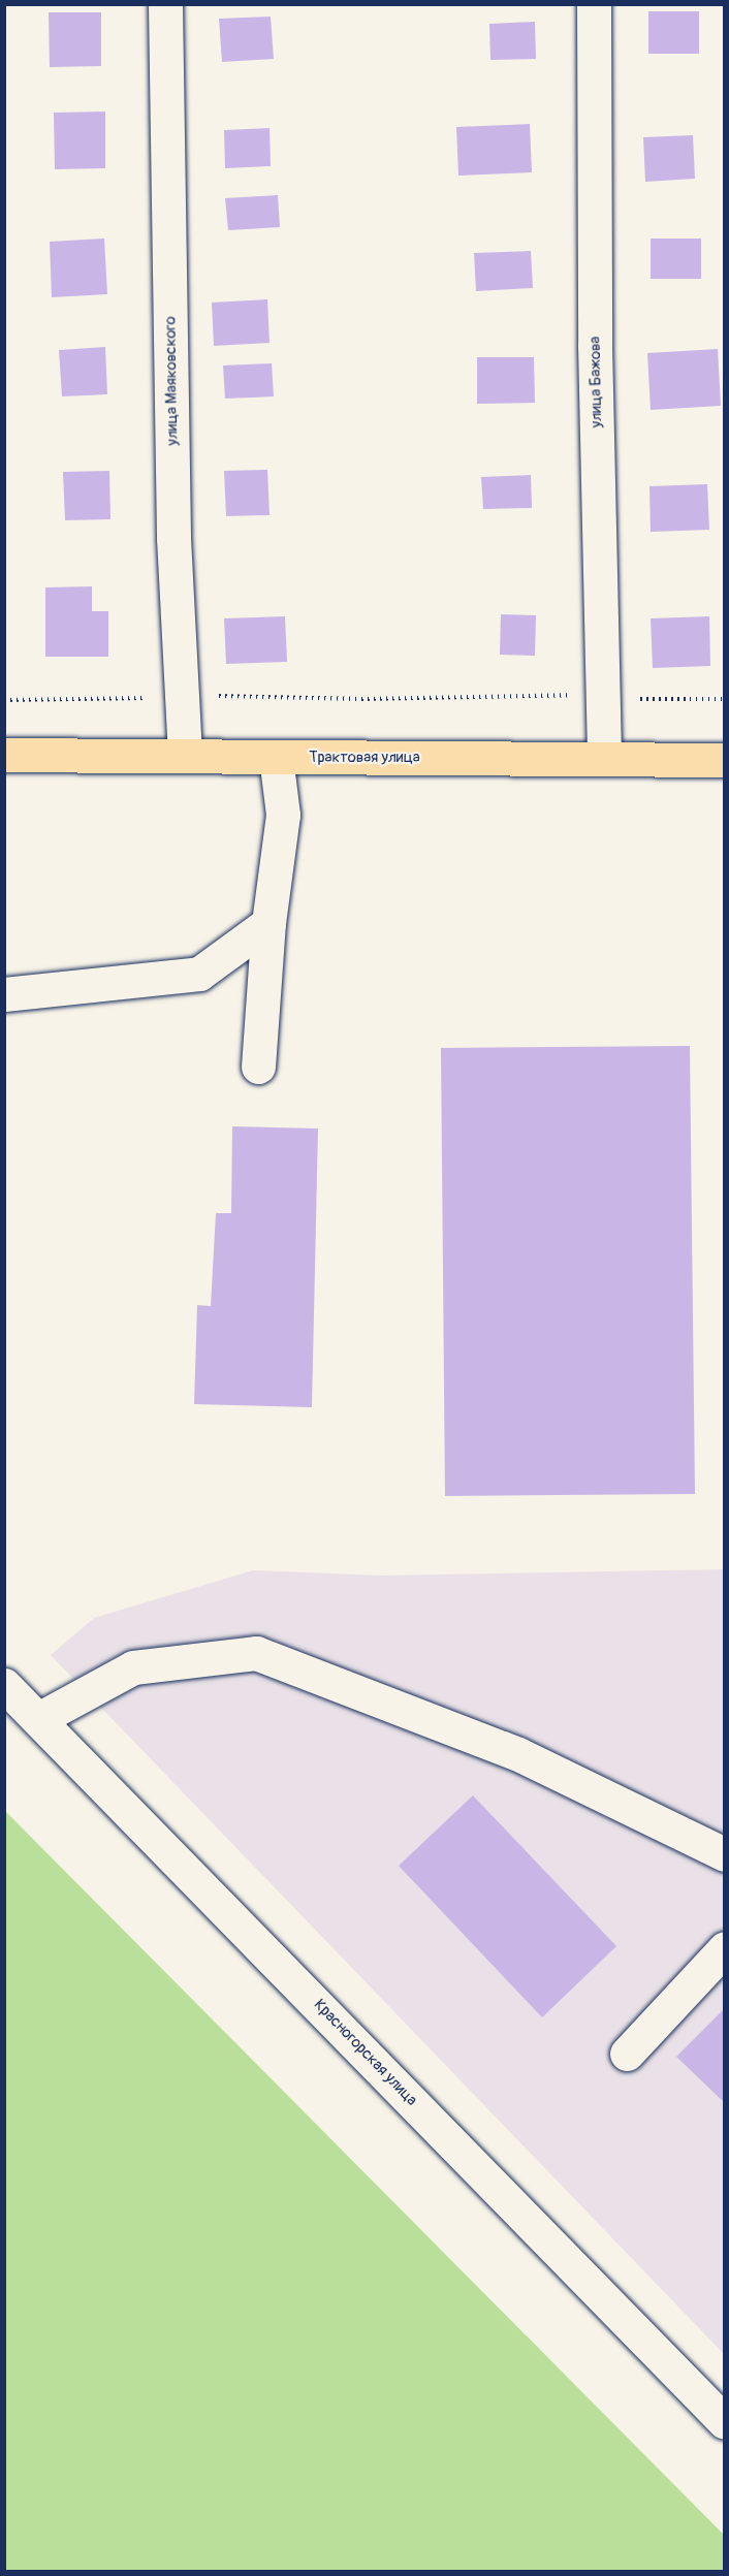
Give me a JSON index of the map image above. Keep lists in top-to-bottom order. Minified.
{"streets":{"main road":["Трактовая улица"],"street":["улица Маяковского","улица Бажова","Красногорская улица"]},"crossings":[["улица Маяковского","Трактовая улица"],["улица Бажова","Трактовая улица"]]}
